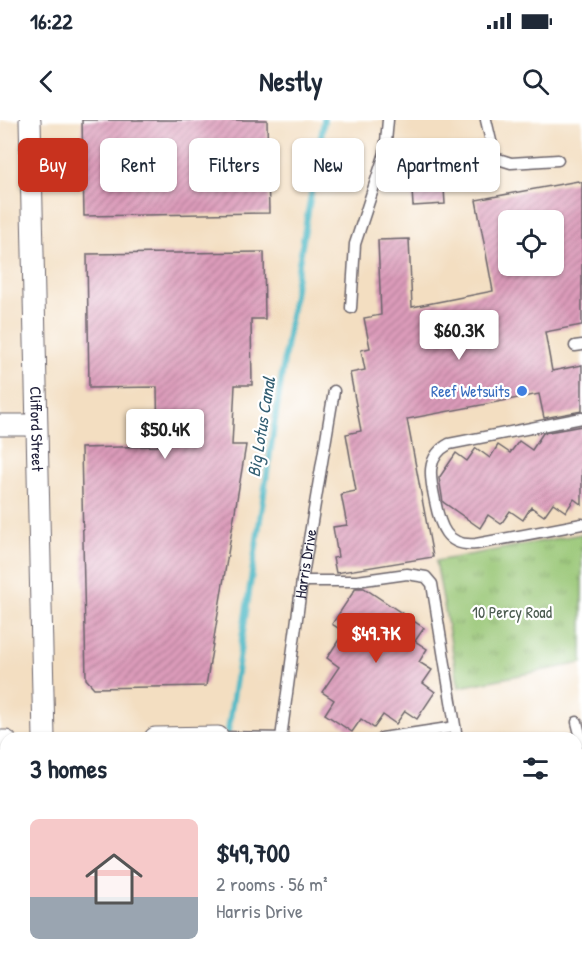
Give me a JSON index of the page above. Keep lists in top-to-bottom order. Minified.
{"streets":{"street":["Clifford Street"],"lane":["Harris Drive"]},"water":["Big Lotus Canal"],"parks":["10 Percy Road"],"places":["Reef Wetsuits"],"page":{"status":"16:22","header":"Nestly","chip":["Buy","Rent","Filters","New","Apartment"],"price":["$60.3K","$50.4K","$49.7K"],"heading":"3 homes","list":[{"name":"$49,700","note":"2 rooms · 56 m² · Harris Drive"}]}}
